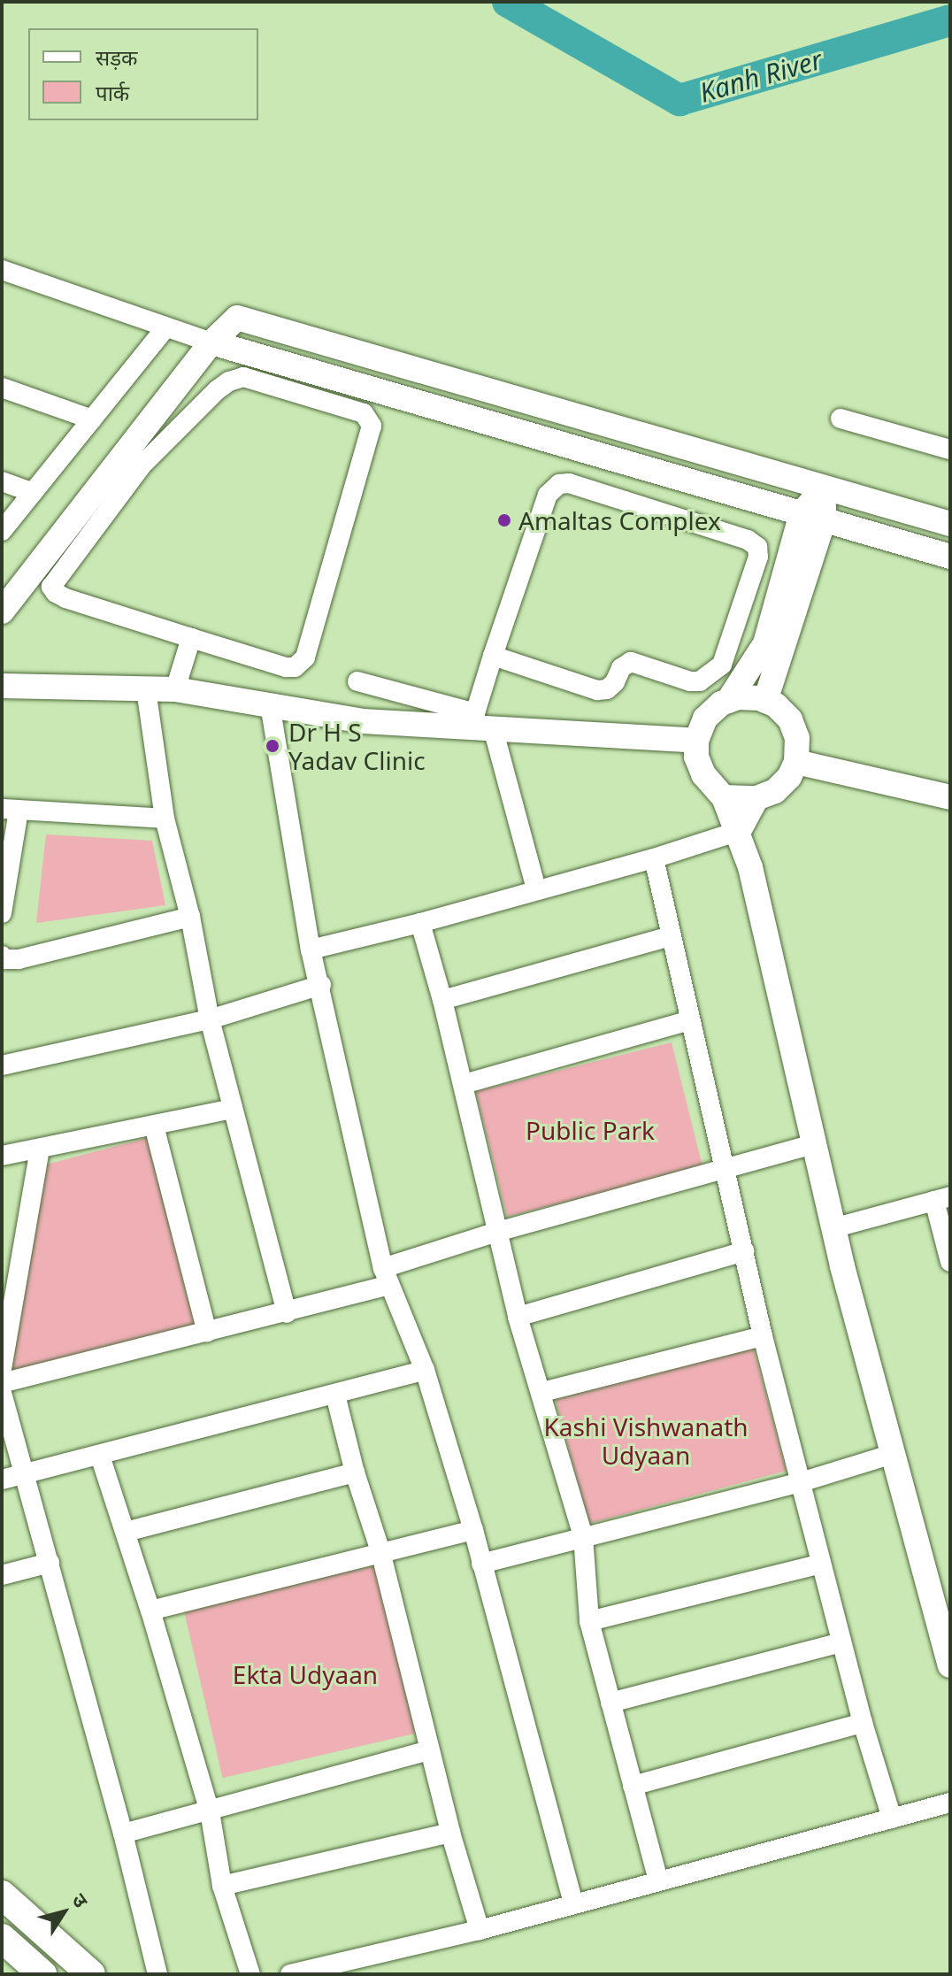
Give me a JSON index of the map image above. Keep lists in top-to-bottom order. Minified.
{"water":["Kanh River"],"parks":["Public Park","Kashi Vishwanath Udyaan","Ekta Udyaan"],"places":["Amaltas Complex","Dr H S Yadav Clinic"],"legend":["सड़क","पार्क"],"north":"top right"}
